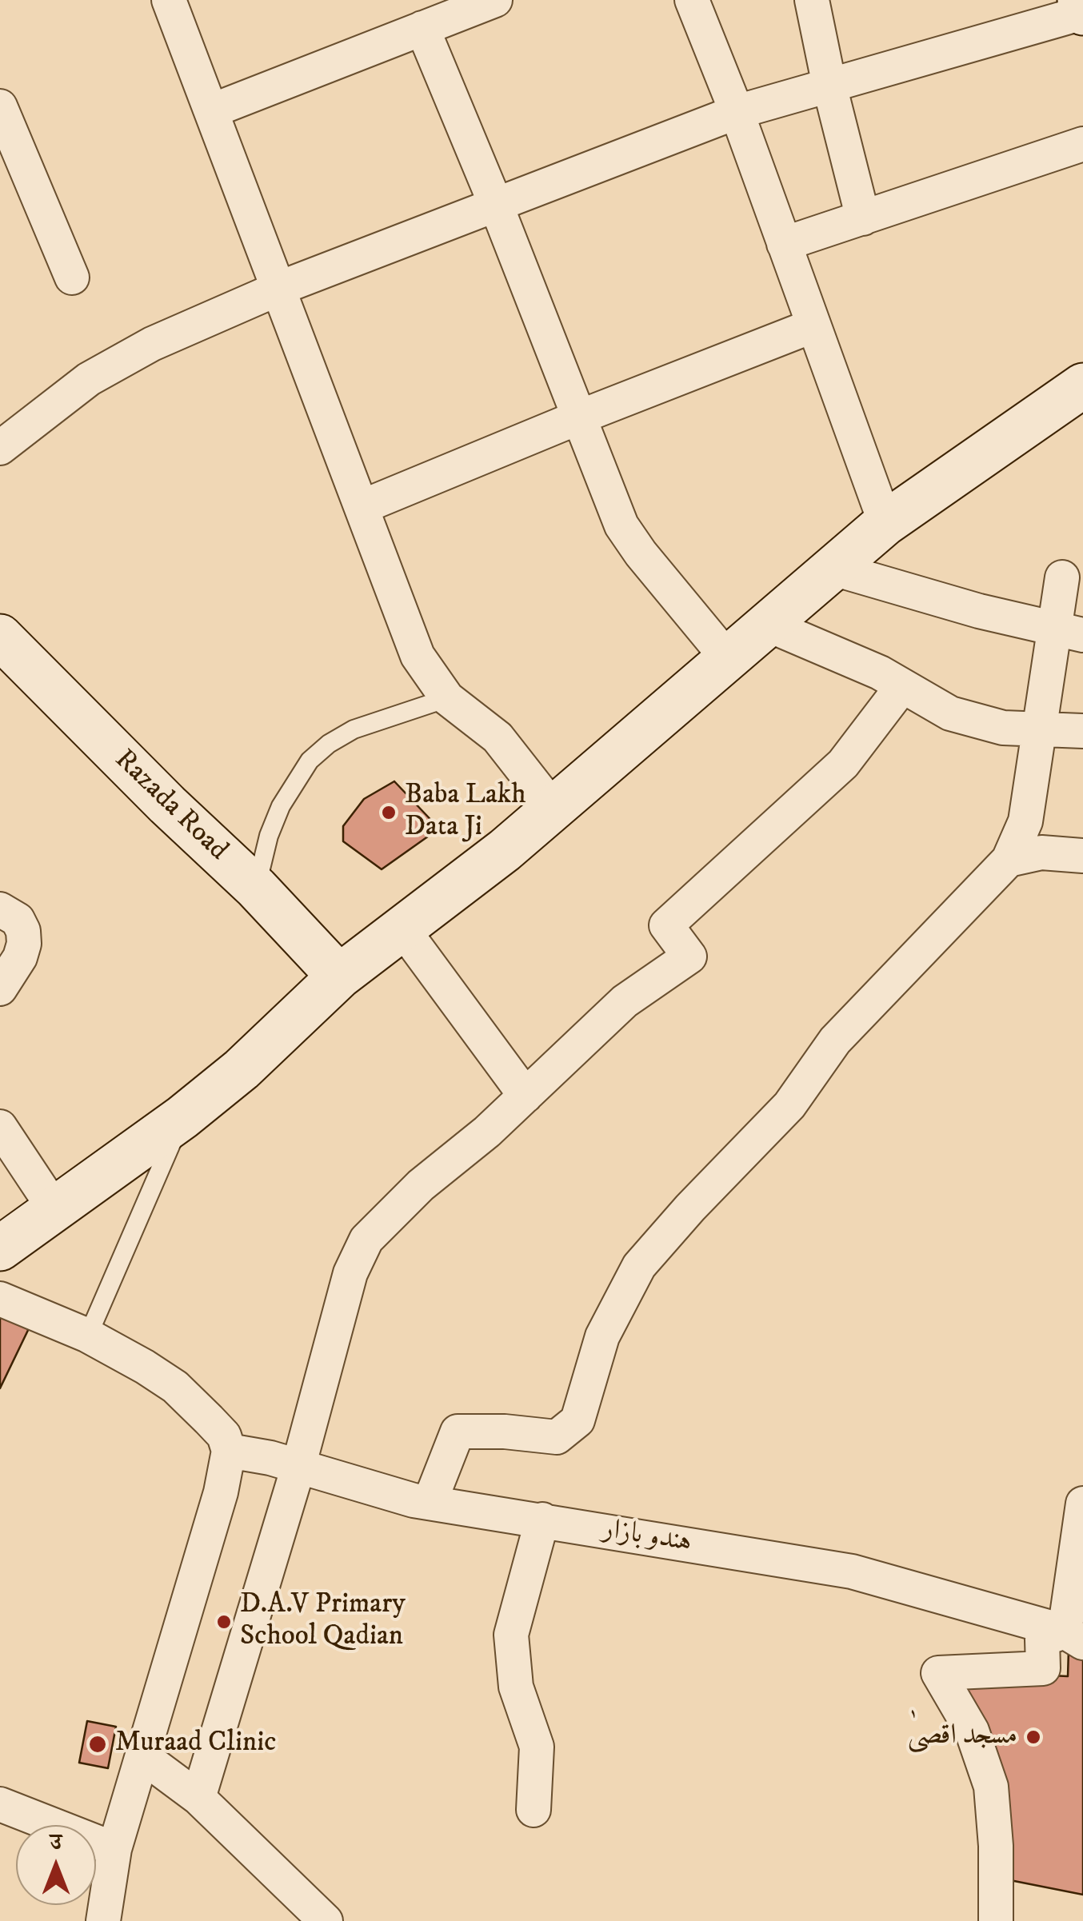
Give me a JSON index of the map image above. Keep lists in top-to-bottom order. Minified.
{"streets":{"main road":["Razada Road"],"street":["ہندو بازار"]},"places":["Baba Lakh Data Ji","D.A.V Primary School Qadian","مسجد اقصیٰ","Muraad Clinic"],"north":"top"}
